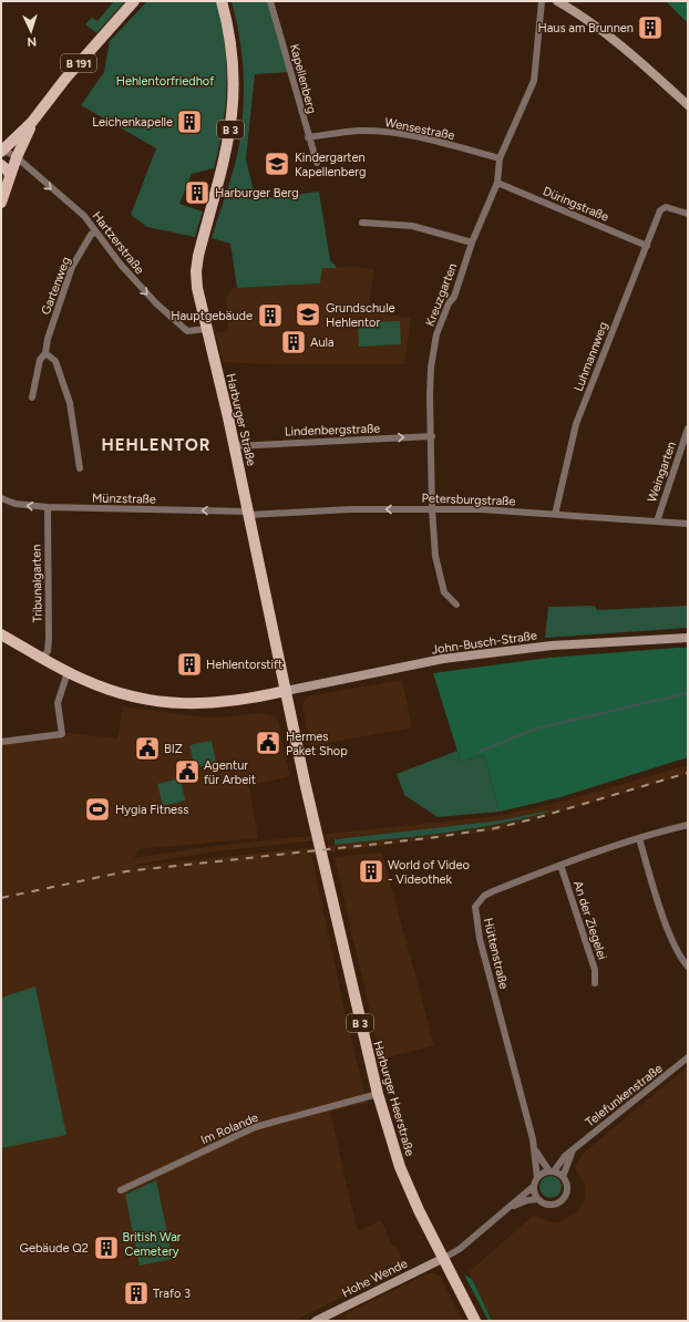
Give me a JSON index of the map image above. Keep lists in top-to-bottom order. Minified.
{"streets":{"main road":["B 191","B 3","Harburger Straße","John-Busch-Straße","Harburger Heerstraße","Hohe Wende"],"street":["Kapellenberg","Wensestraße","Düringstraße","Hartzerstraße","Gartenweg","Kreuzgarten","Luhmannweg","Lindenbergstraße","Weingarten","Münzstraße","Petersburgstraße","Tribunalgarten","An der Ziegelei","Hüttenstraße","Telefunkenstraße","Im Rolande"]},"crossings":[["B 191","Hartzerstraße"],["Kapellenberg","Wensestraße"],["Wensestraße","Kreuzgarten"],["Düringstraße","Kreuzgarten"],["Düringstraße","Luhmannweg"],["Hartzerstraße","Gartenweg"],["Hartzerstraße","Harburger Straße"],["Kreuzgarten","Lindenbergstraße"],["Kreuzgarten","Petersburgstraße"],["Luhmannweg","Petersburgstraße"],["Harburger Straße","Lindenbergstraße"],["Harburger Straße","Münzstraße"],["Harburger Straße","Petersburgstraße"],["Harburger Straße","John-Busch-Straße"],["Harburger Straße","Harburger Heerstraße"],["Weingarten","Petersburgstraße"],["Münzstraße","Petersburgstraße"],["Münzstraße","Tribunalgarten"],["An der Ziegelei","Hüttenstraße"],["Harburger Heerstraße","Im Rolande"],["Harburger Heerstraße","Hohe Wende"]],"one_way":["Hartzerstraße","Lindenbergstraße","Münzstraße","Petersburgstraße"],"districts":["HEHLENTOR"],"parks":["Hehlentorfriedhof","British War Cemetery"],"places":{"building":["Haus am Brunnen","Leichenkapelle","Harburger Berg","Hauptgebäude","Aula","Hehlentorstift","World of Video - Videothek","Gebäude Q2","Trafo 3"],"school or university":["Kindergarten Kapellenberg","Grundschule Hehlentor"],"public building":["Hermes Paket Shop","BIZ","Agentur für Arbeit"],"sports":["Hygia Fitness"]},"north":"bottom"}
